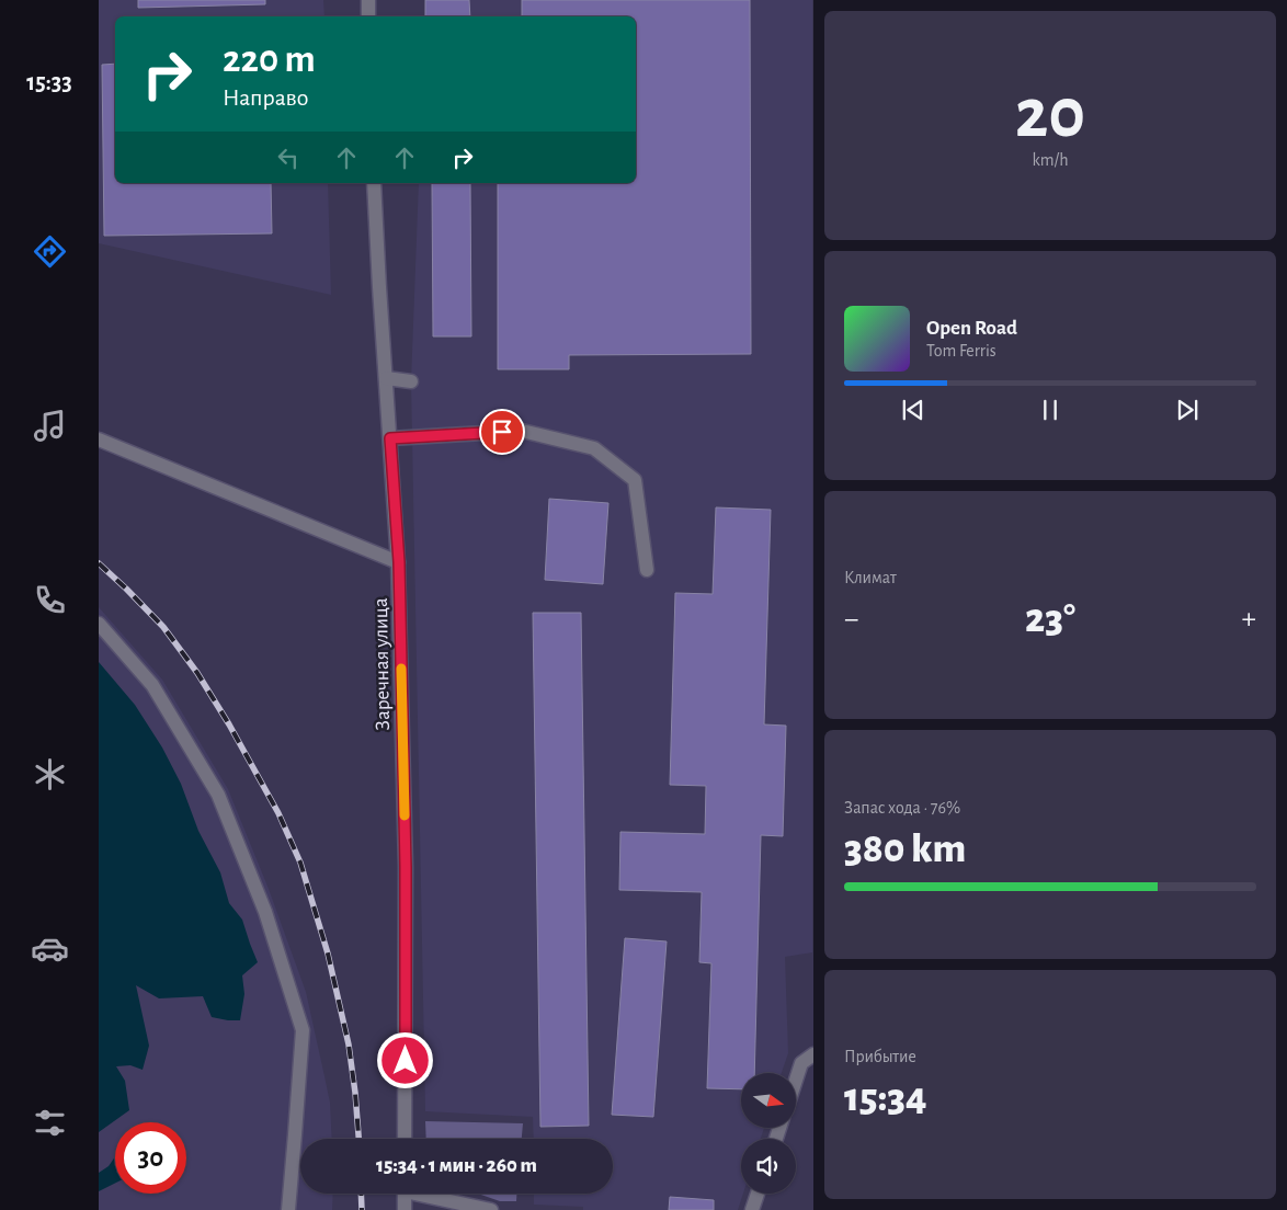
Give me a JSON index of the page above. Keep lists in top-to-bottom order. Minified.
{"streets":{"street":["Заречная улица"]},"north":"right","page":{"tabs":"15:33","tile":[["20","km/h"],"Климат",["Запас хода · 76%","380 km"],["Прибытие","15:34"]],"turn":["220 m","Направо"],"song":["Open Road","Tom Ferris"],"heat":["−","23°","+"],"limit":"30","trip":"15:34 · 1 мин · 260 m"}}
